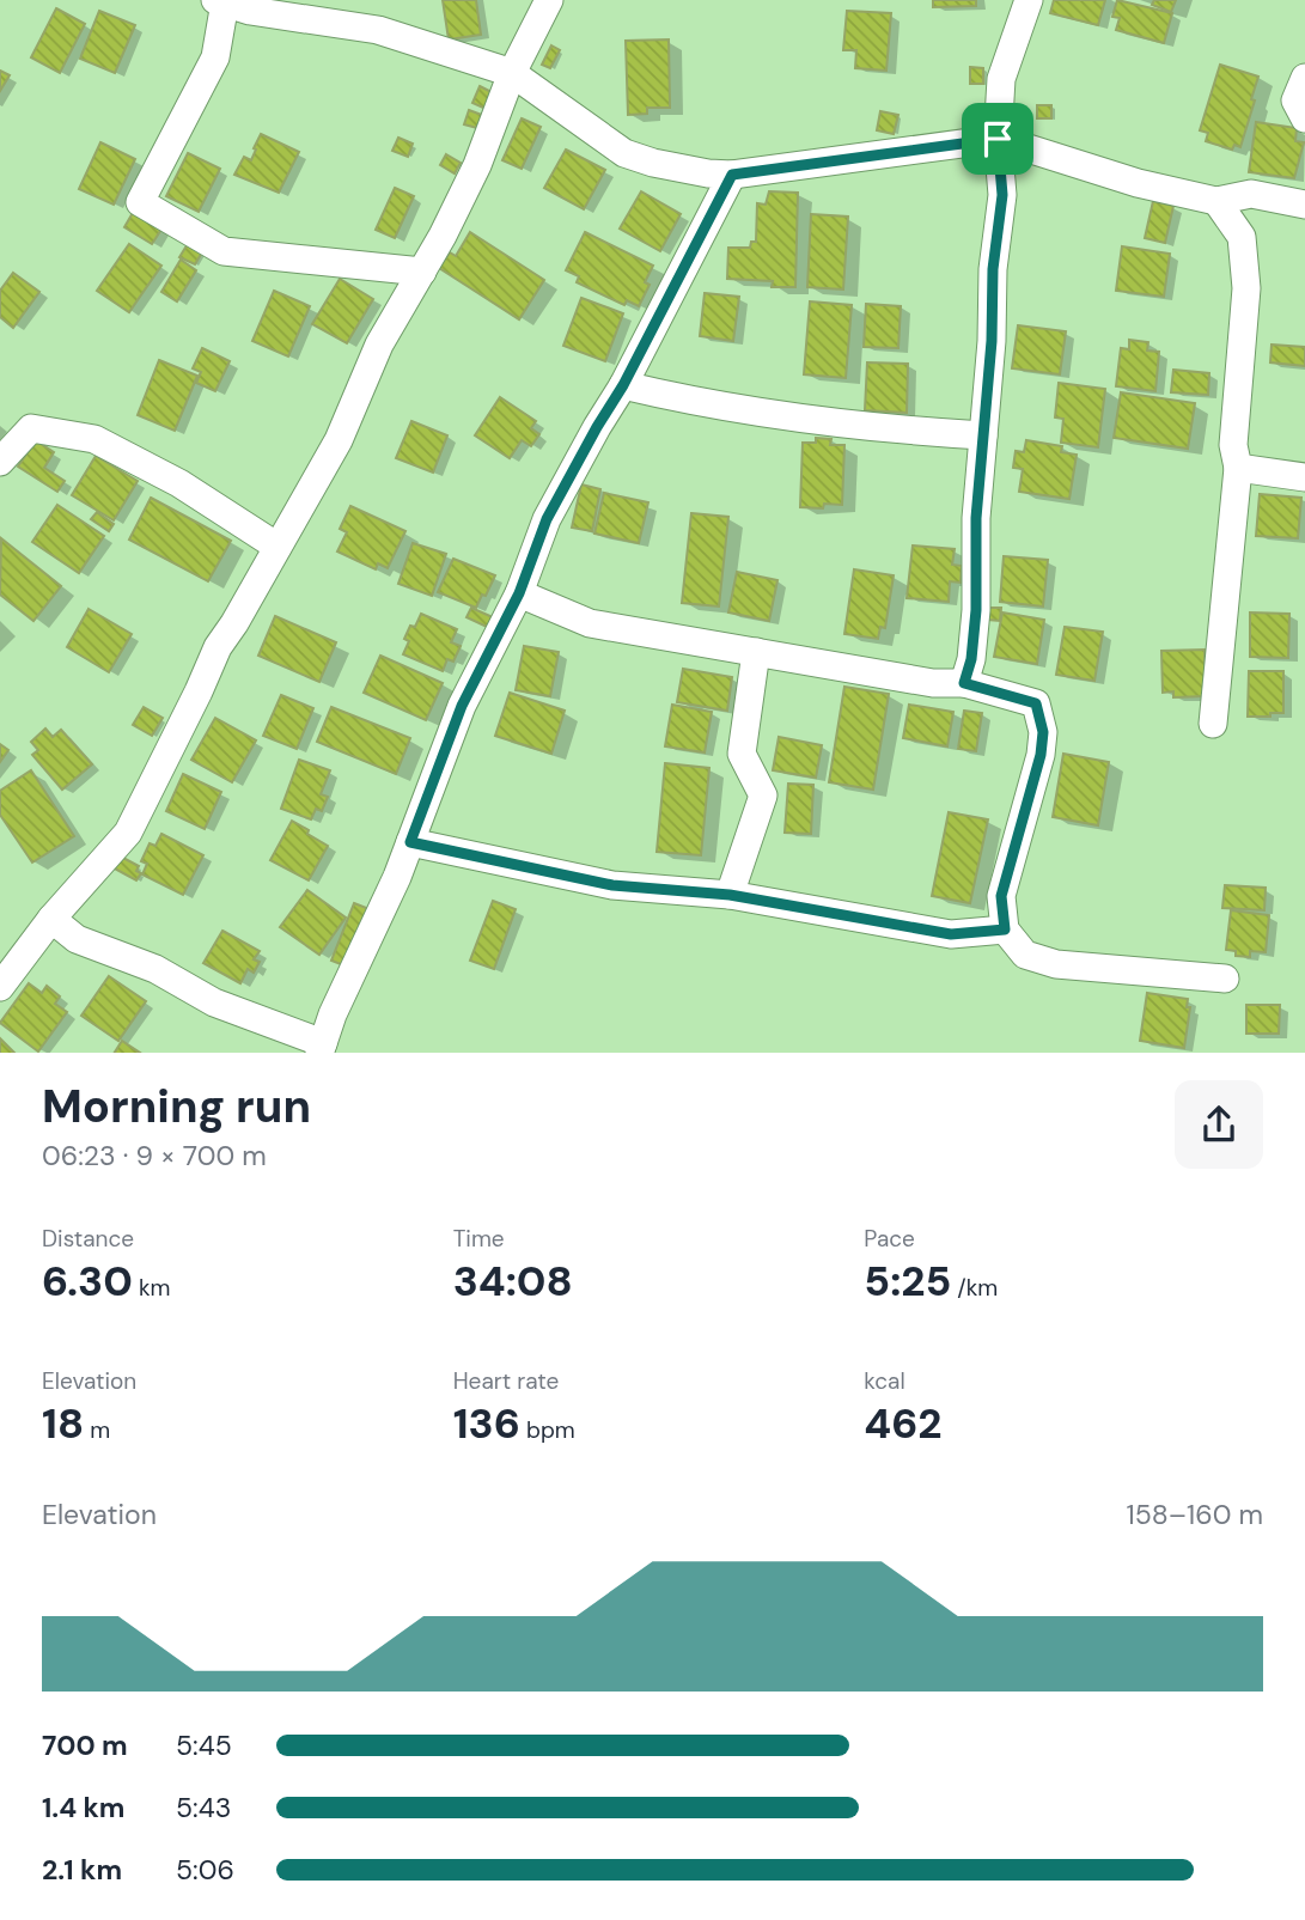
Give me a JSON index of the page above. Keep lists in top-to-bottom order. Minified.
{"page":{"heading":["Morning run","06:23 · 9 × 700 m"],"stats":[["Distance","6.30 km"],["Time","34:08"],["Pace","5:25 /km"],["Elevation","18 m"],["Heart rate","136 bpm"],["kcal","462"]],"chart":["Elevation","158–160 m"],"list":[{"name":"700 m","note":"5:45"},{"name":"1.4 km","note":"5:43"},{"name":"2.1 km","note":"5:06"}]}}
